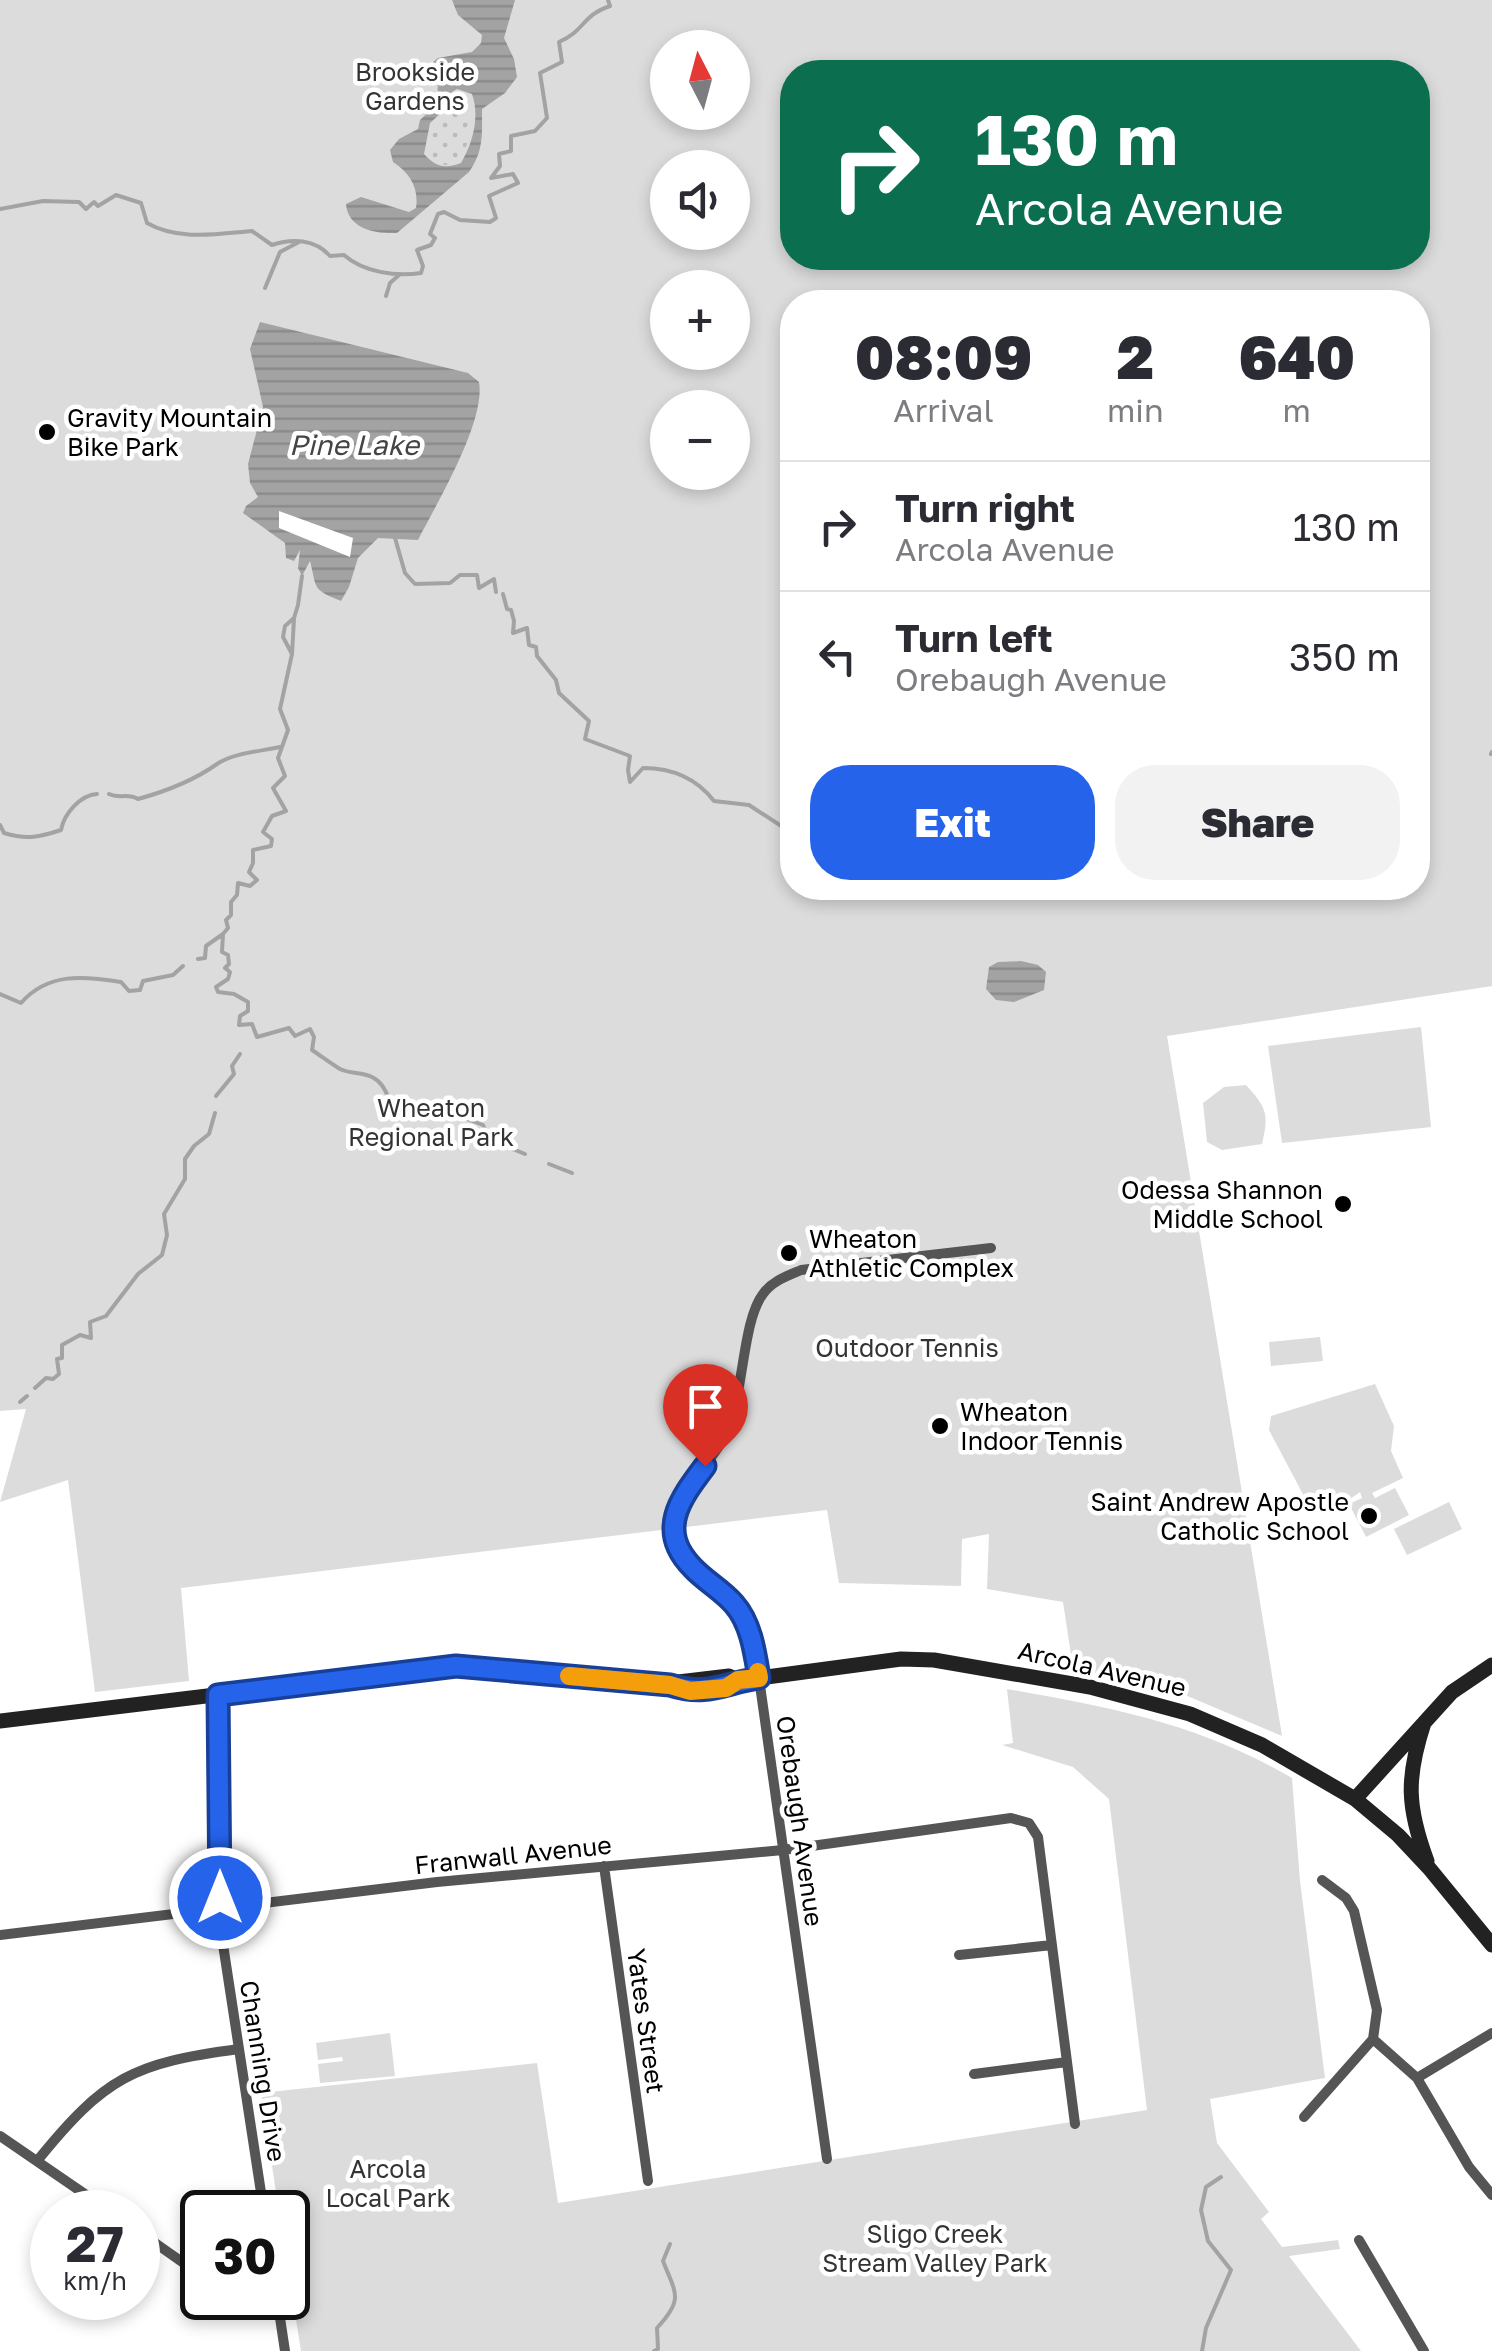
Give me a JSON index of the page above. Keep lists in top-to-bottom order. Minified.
{"streets":{"street":["Arcola Avenue","Orebaugh Avenue","Franwall Avenue","Yates Street","Channing Drive"]},"crossings":[["Arcola Avenue","Orebaugh Avenue"],["Arcola Avenue","Channing Drive"],["Orebaugh Avenue","Franwall Avenue"],["Franwall Avenue","Yates Street"],["Franwall Avenue","Channing Drive"]],"water":["Pine Lake"],"parks":["Brookside Gardens","Wheaton Regional Park","Outdoor Tennis","Arcola Local Park","Sligo Creek Stream Valley Park"],"places":["Gravity Mountain Bike Park","Odessa Shannon Middle School","Wheaton Athletic Complex","Wheaton Indoor Tennis","Saint Andrew Apostle Catholic School"],"north":"top","page":{"map_buttons":["+","−"],"turn":["130 m","Arcola Avenue"],"eta":["08:09","Arrival","2","min","640","m"],"list":[{"name":"Turn right","note":"Arcola Avenue","value":"130 m"},{"name":"Turn left","note":"Orebaugh Avenue","value":"350 m"}],"buttons":["Exit","Share"],"speed":"27 km/h","limit":"30"}}
